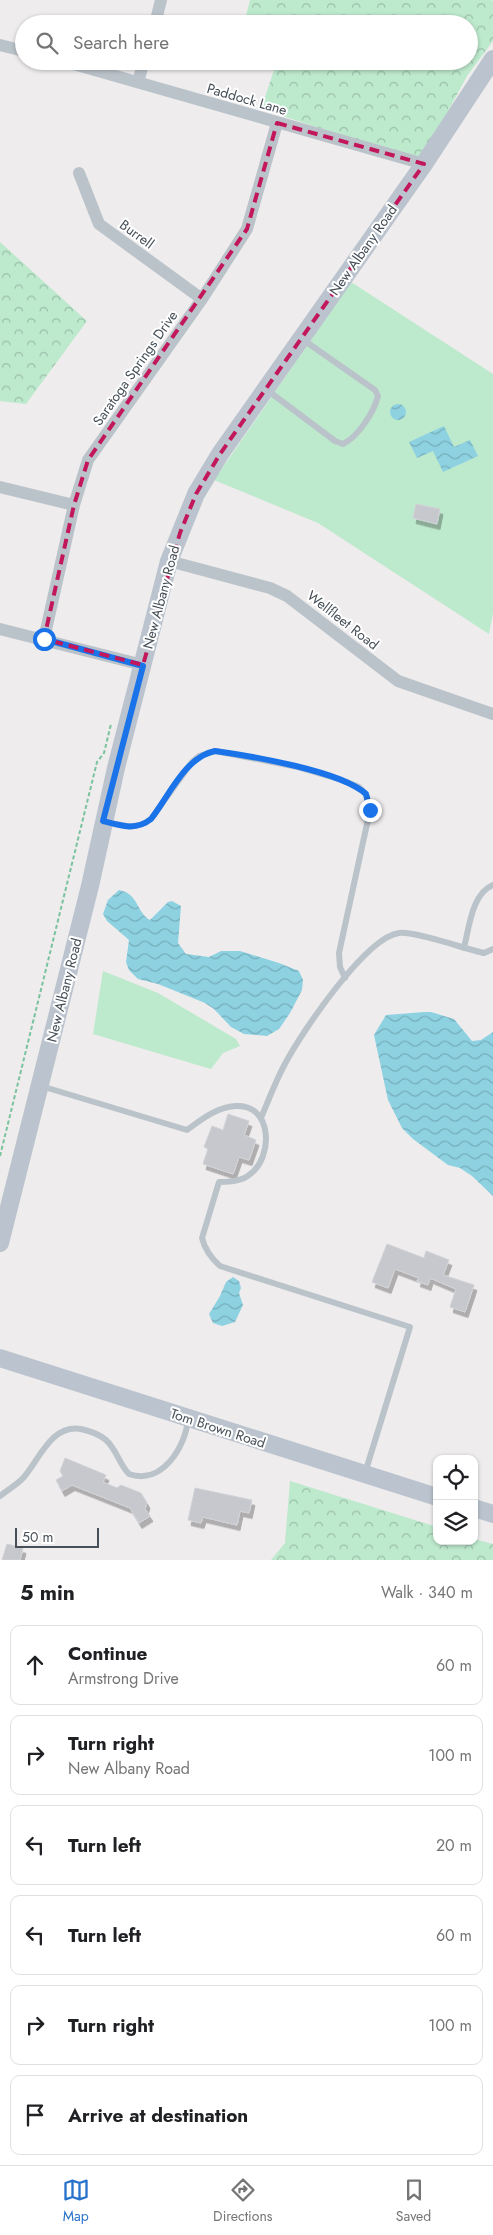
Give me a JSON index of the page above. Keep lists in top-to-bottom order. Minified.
{"streets":{"street":["Paddock Lane","Burrell","New Albany Road","Saratoga Springs Drive","Wellfleet Road","Tom Brown Road"]},"crossings":[["Paddock Lane","New Albany Road"],["Paddock Lane","Saratoga Springs Drive"],["Burrell","Saratoga Springs Drive"],["New Albany Road","Wellfleet Road"]],"scale_bar":"50 m","page":{"search":"Search here","scale":"50 m","heading":["5 min","Walk · 340 m"],"list":[["Continue","Armstrong Drive","60 m"],["Turn right","New Albany Road","100 m"],["Turn left","20 m"],["Turn left","60 m"],["Turn right","100 m"],"Arrive at destination"],"nav":["Map","Directions","Saved"]}}
